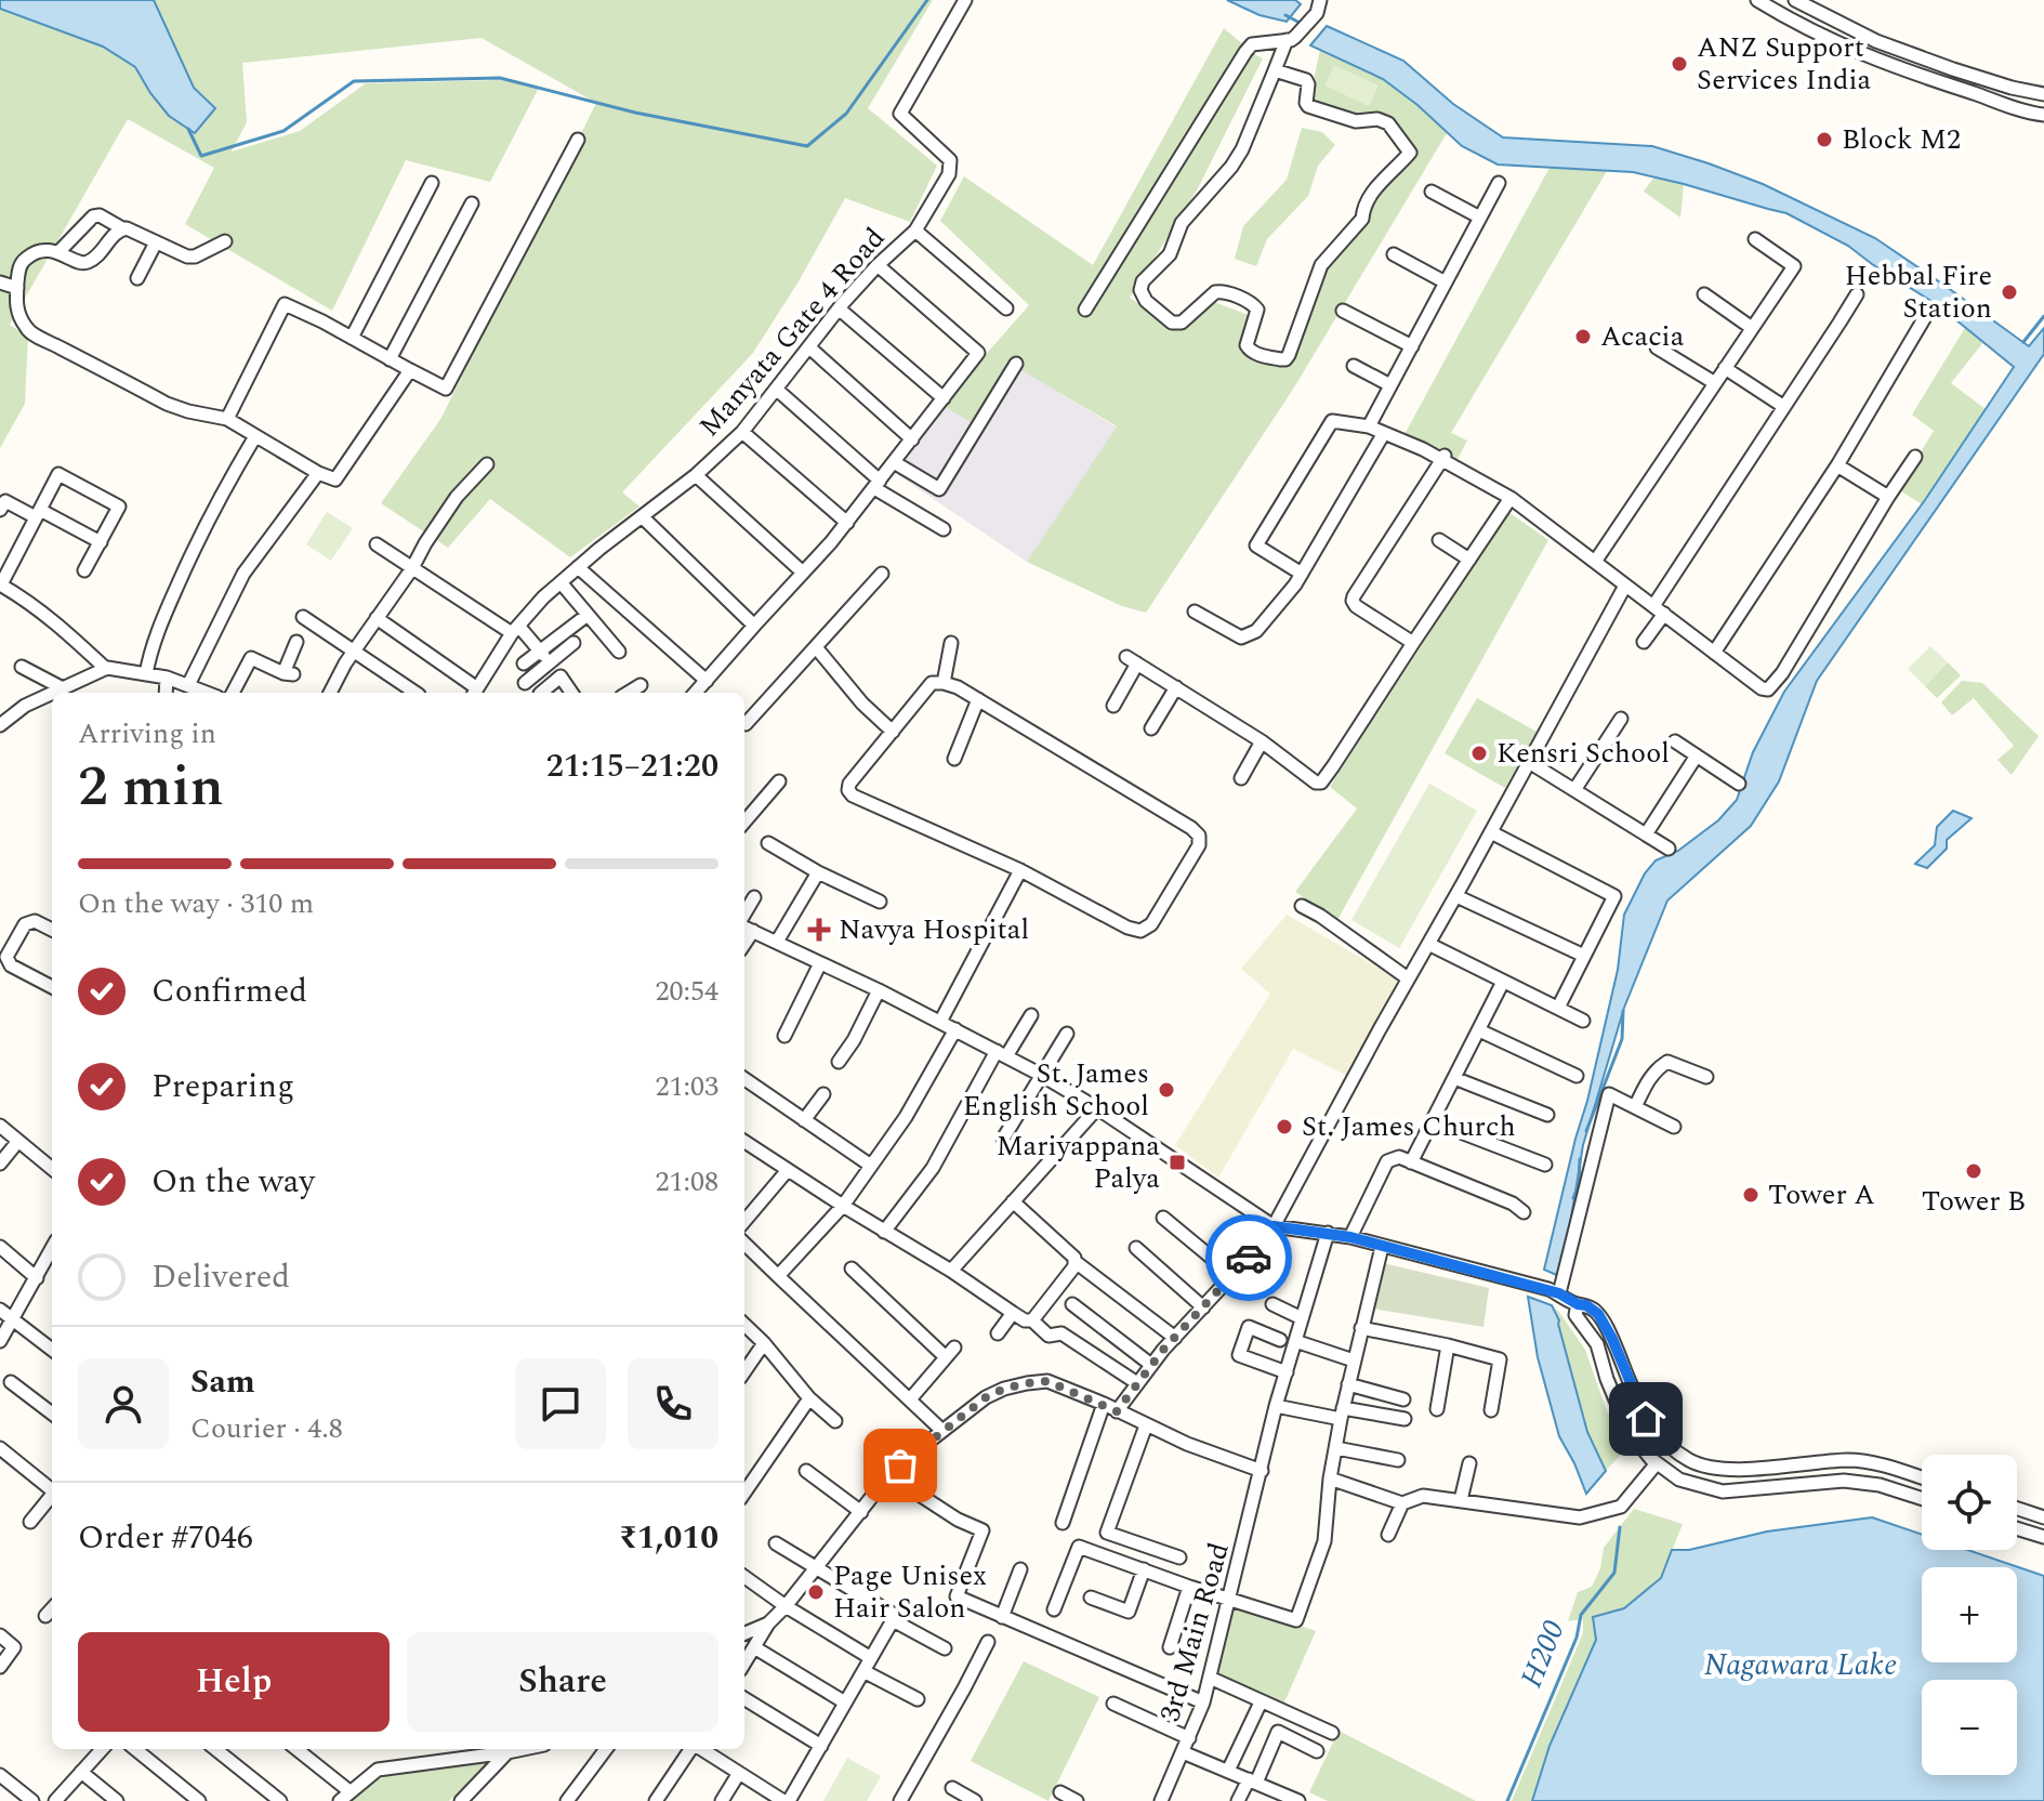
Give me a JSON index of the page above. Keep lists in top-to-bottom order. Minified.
{"streets":{"street":["Manyata Gate 4 Road","3rd Main Road"]},"water":["H200","Nagawara Lake"],"places":{"other":["ANZ Support Services India","Block M2","Hebbal Fire Station","Acacia","Kensri School","St. James English School","St. James Church","Tower B","Tower A","Page Unisex Hair Salon"],"health":["Navya Hospital"],"transit":["Mariyappana Palya"]},"page":{"heading":["2 min","Arriving in","21:15–21:20"],"panel":["Sam","Courier · 4.8","Order #7046","₹1,010"],"bar":"On the way · 310 m","list":[["Confirmed","20:54"],["Preparing","21:03"],["On the way","21:08"],"Delivered"],"map_buttons":["+","−"],"buttons":["Help","Share"]}}
